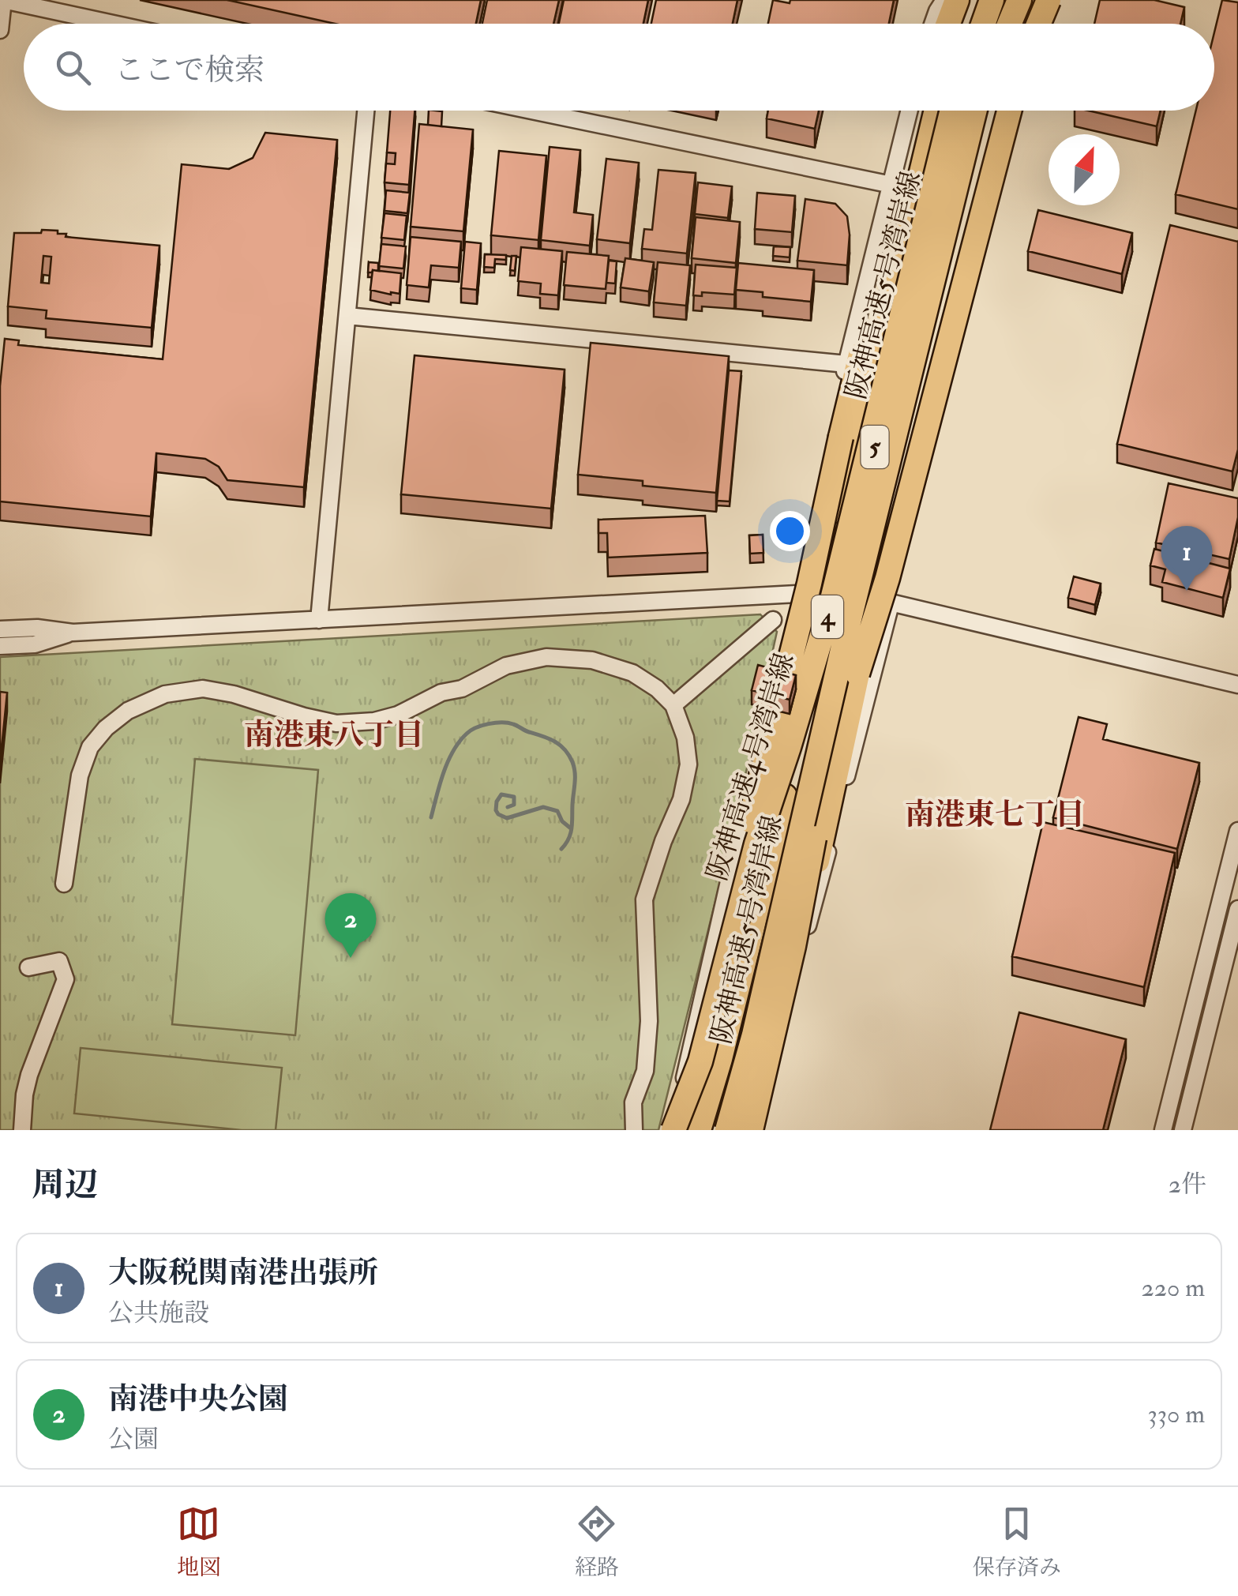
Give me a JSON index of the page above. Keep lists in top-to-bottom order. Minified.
{"streets":{"highway":["阪神高速5号湾岸線","5","4","阪神高速4号湾岸線"]},"districts":["南港東八丁目","南港東七丁目"],"north":"top right","page":{"search":"ここで検索","pins":["1","2"],"heading":["周辺","2件"],"list":[{"mark":"1","name":"大阪税関南港出張所","note":"公共施設","value":"220 m"},{"mark":"2","name":"南港中央公園","note":"公園","value":"330 m"}],"nav":["地図","経路","保存済み"]}}
